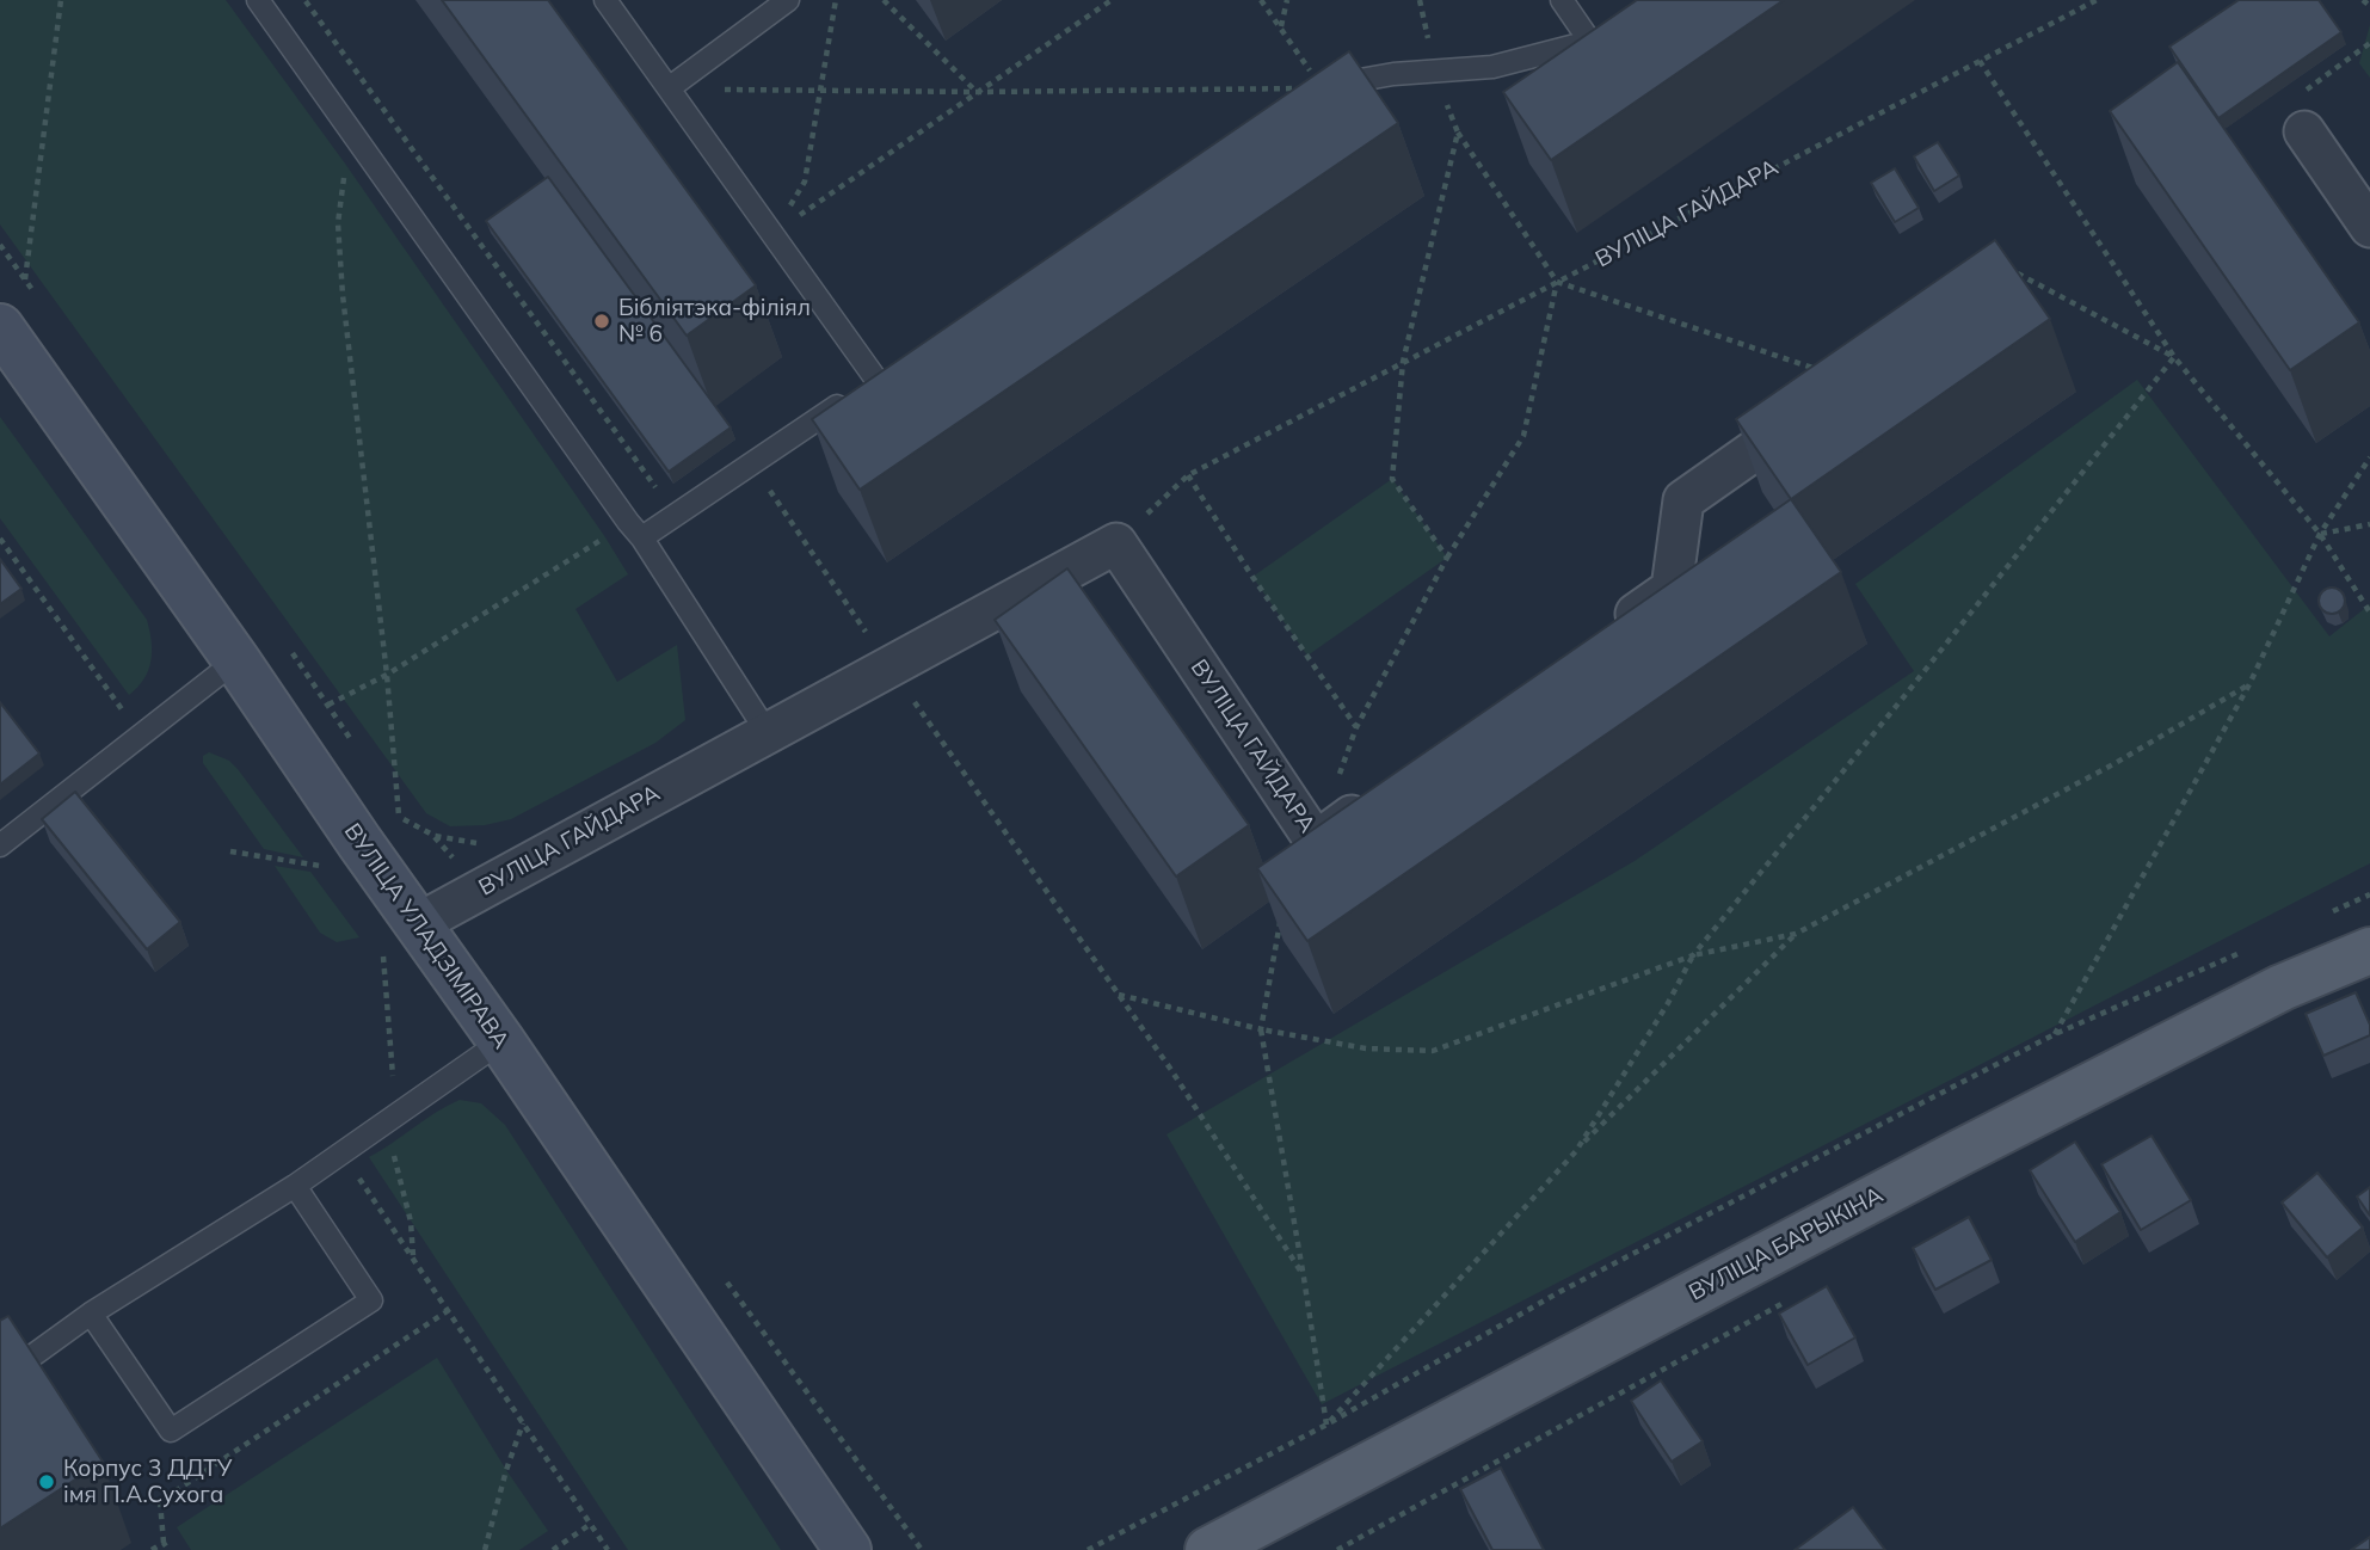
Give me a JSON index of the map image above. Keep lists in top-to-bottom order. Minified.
{"streets":{"main road":["ВУЛІЦА УЛАДЗІМІРАВА","ВУЛІЦА БАРЫКІНА"],"street":["ВУЛІЦА ГАЙДАРА"]},"crossings":[["ВУЛІЦА ГАЙДАРА","ВУЛІЦА УЛАДЗІМІРАВА"]],"places":["Бібліятэка-філіял № 6","Корпус 3 ДДТУ імя П.А.Сухога"]}
